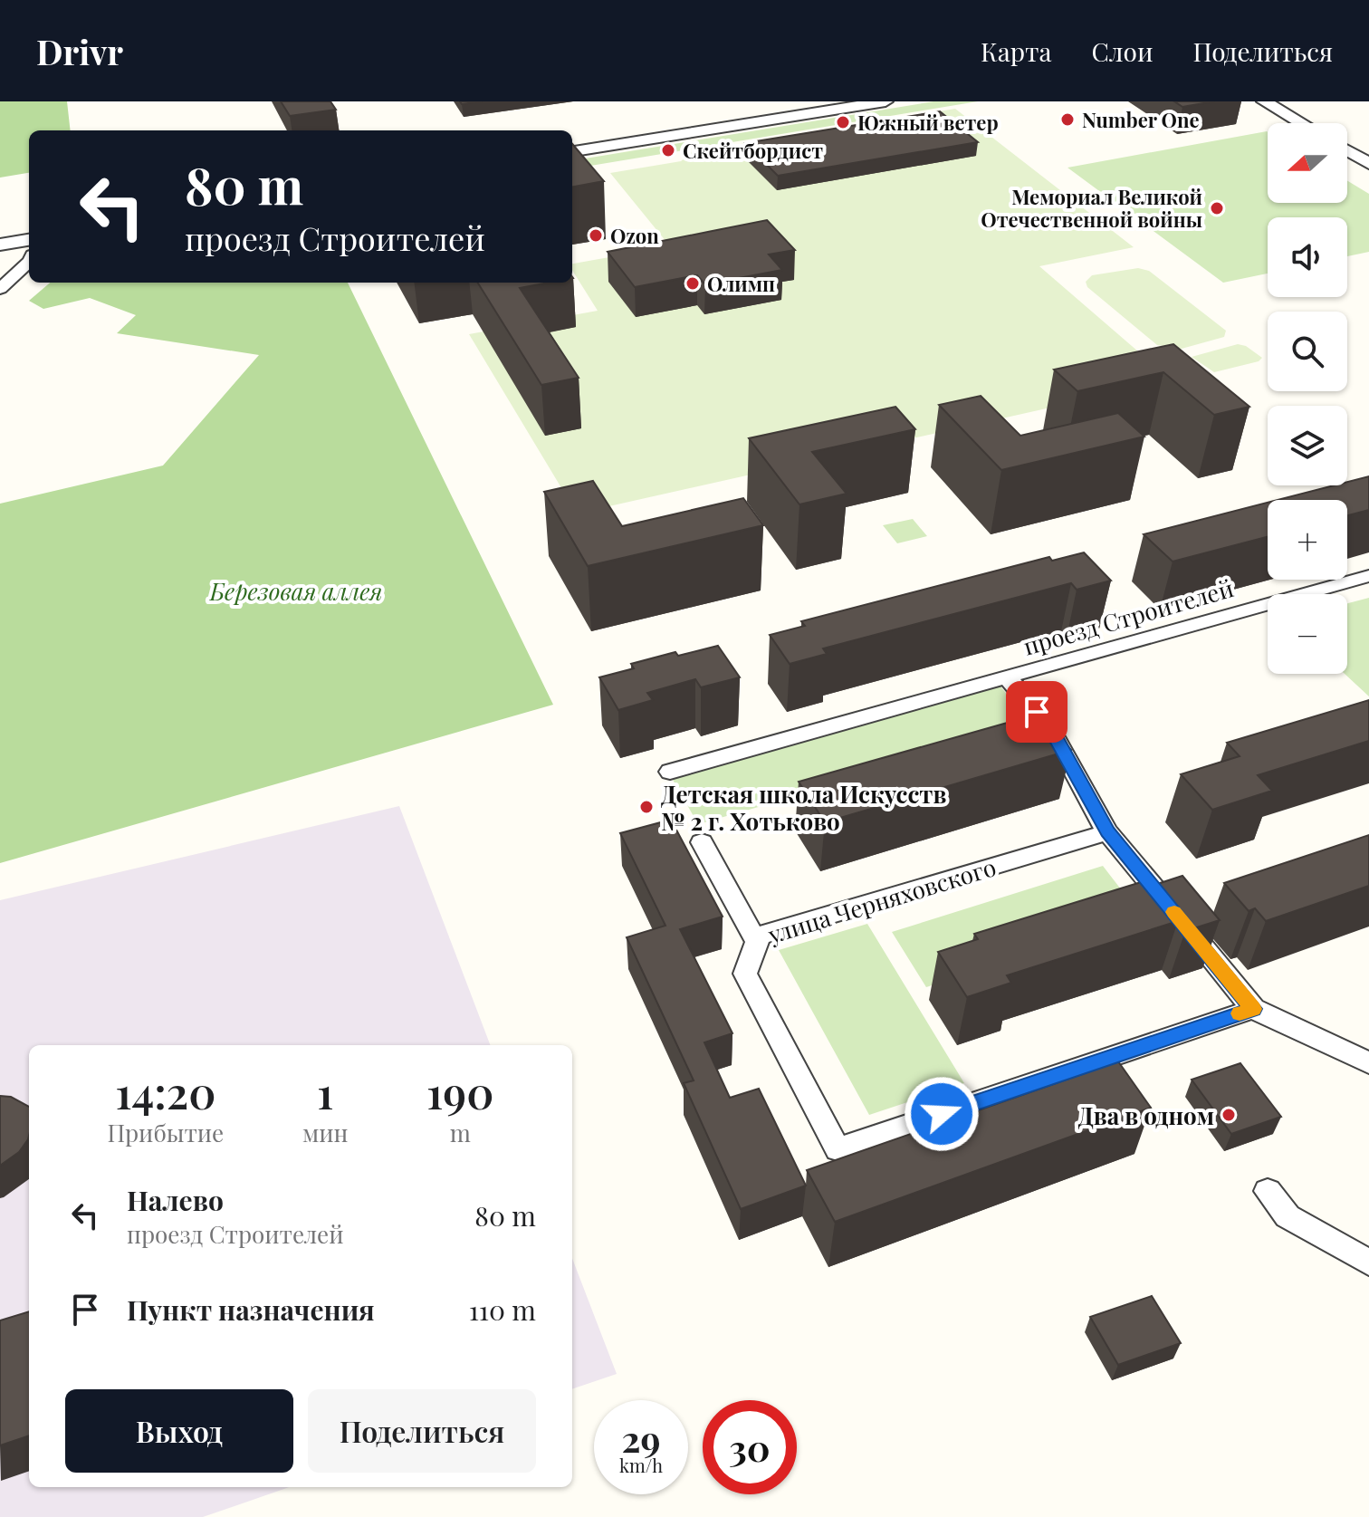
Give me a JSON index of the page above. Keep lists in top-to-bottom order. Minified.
{"streets":{"street":["проезд Строителей","улица Черняховского"]},"crossings":[["проезд Строителей","улица Черняховского"]],"parks":["Березовая аллея"],"places":["Number One","Южный ветер","Скейтбордист","Мемориал Великой Отечественной войны","Ozon","Олимп","Детская школа Искусств № 2 г. Хотьково","Два в одном"],"north":"left","page":{"header":"Drivr","nav":["Карта","Слои","Поделиться"],"map_buttons":["+","−"],"turn":["80 m","проезд Строителей"],"eta":["14:20","Прибытие","1","мин","190","m"],"list":[{"name":"Налево","note":"проезд Строителей","value":"80 m"},{"name":"Пункт назначения","value":"110 m"}],"buttons":["Выход","Поделиться"],"speed":"29 km/h","limit":"30"}}
